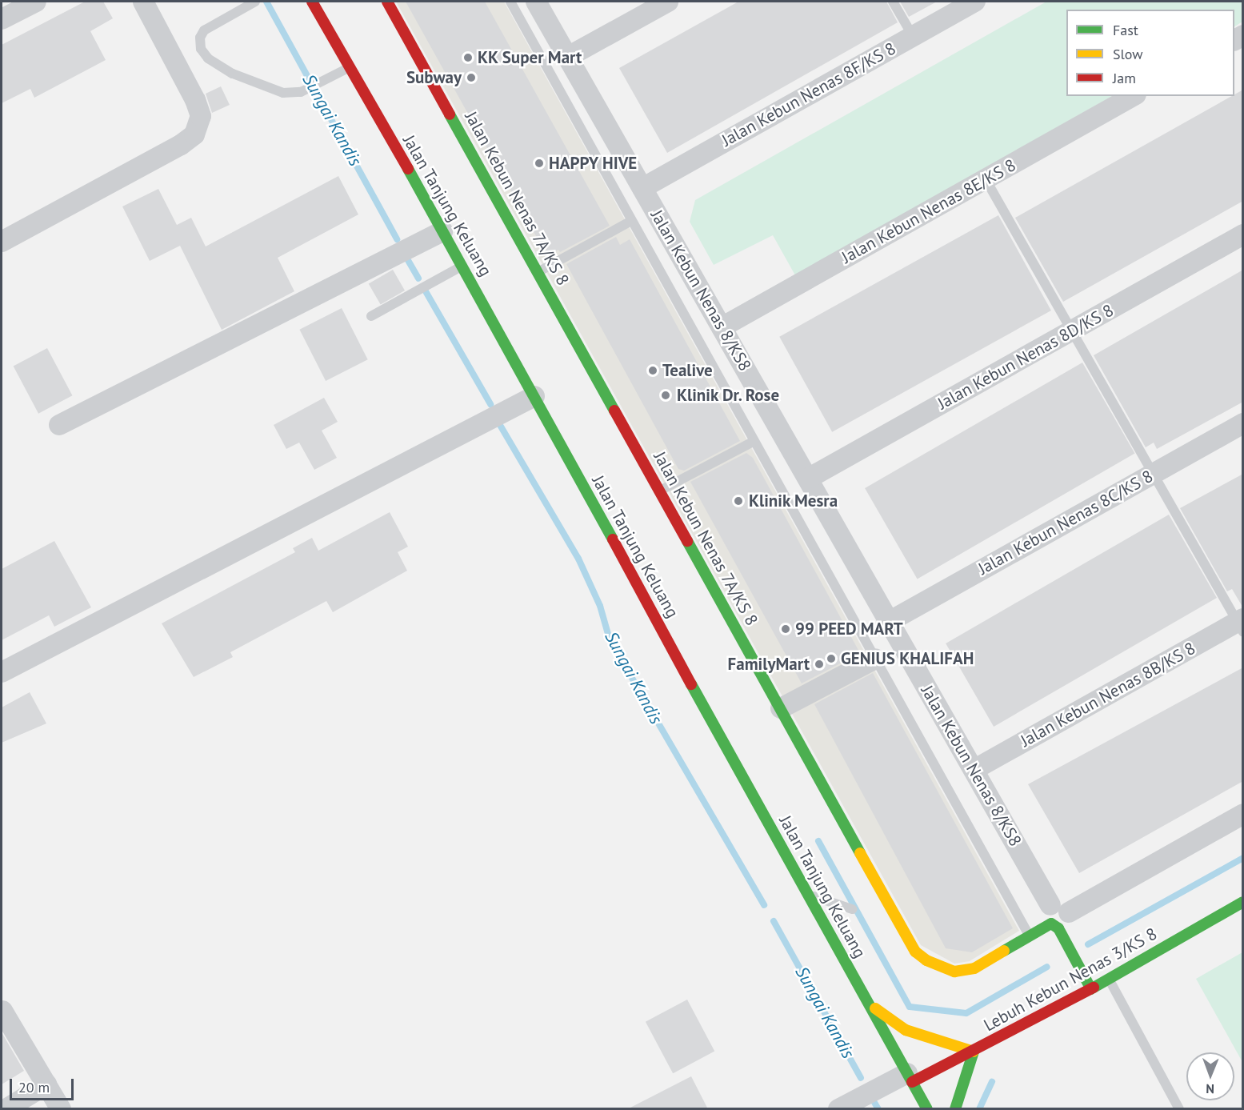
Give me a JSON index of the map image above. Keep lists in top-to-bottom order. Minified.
{"streets":{"street":["Jalan Kebun Nenas 8F/KS 8","Jalan Kebun Nenas 7A/KS 8","Jalan Tanjung Keluang","Jalan Kebun Nenas 8E/KS 8","Jalan Kebun Nenas 8/KS8","Jalan Kebun Nenas 8D/KS 8","Jalan Kebun Nenas 8C/KS 8","Jalan Kebun Nenas 8B/KS 8","Lebuh Kebun Nenas 3/KS 8"]},"crossings":[["Jalan Kebun Nenas 8F/KS 8","Jalan Kebun Nenas 8/KS8"],["Jalan Kebun Nenas 7A/KS 8","Jalan Kebun Nenas 8/KS8"],["Jalan Tanjung Keluang","Lebuh Kebun Nenas 3/KS 8"],["Jalan Kebun Nenas 8E/KS 8","Jalan Kebun Nenas 8/KS8"],["Jalan Kebun Nenas 8/KS8","Jalan Kebun Nenas 8D/KS 8"],["Jalan Kebun Nenas 8/KS8","Jalan Kebun Nenas 8C/KS 8"],["Jalan Kebun Nenas 8/KS8","Jalan Kebun Nenas 8B/KS 8"],["Jalan Kebun Nenas 8/KS8","Lebuh Kebun Nenas 3/KS 8"]],"water":["Sungai Kandis"],"places":["KK Super Mart","Subway","HAPPY HIVE","Tealive","Klinik Dr. Rose","Klinik Mesra","99 PEED MART","GENIUS KHALIFAH","FamilyMart"],"legend":["Fast","Slow","Jam"],"scale_bar":"20 m","north":"bottom"}
